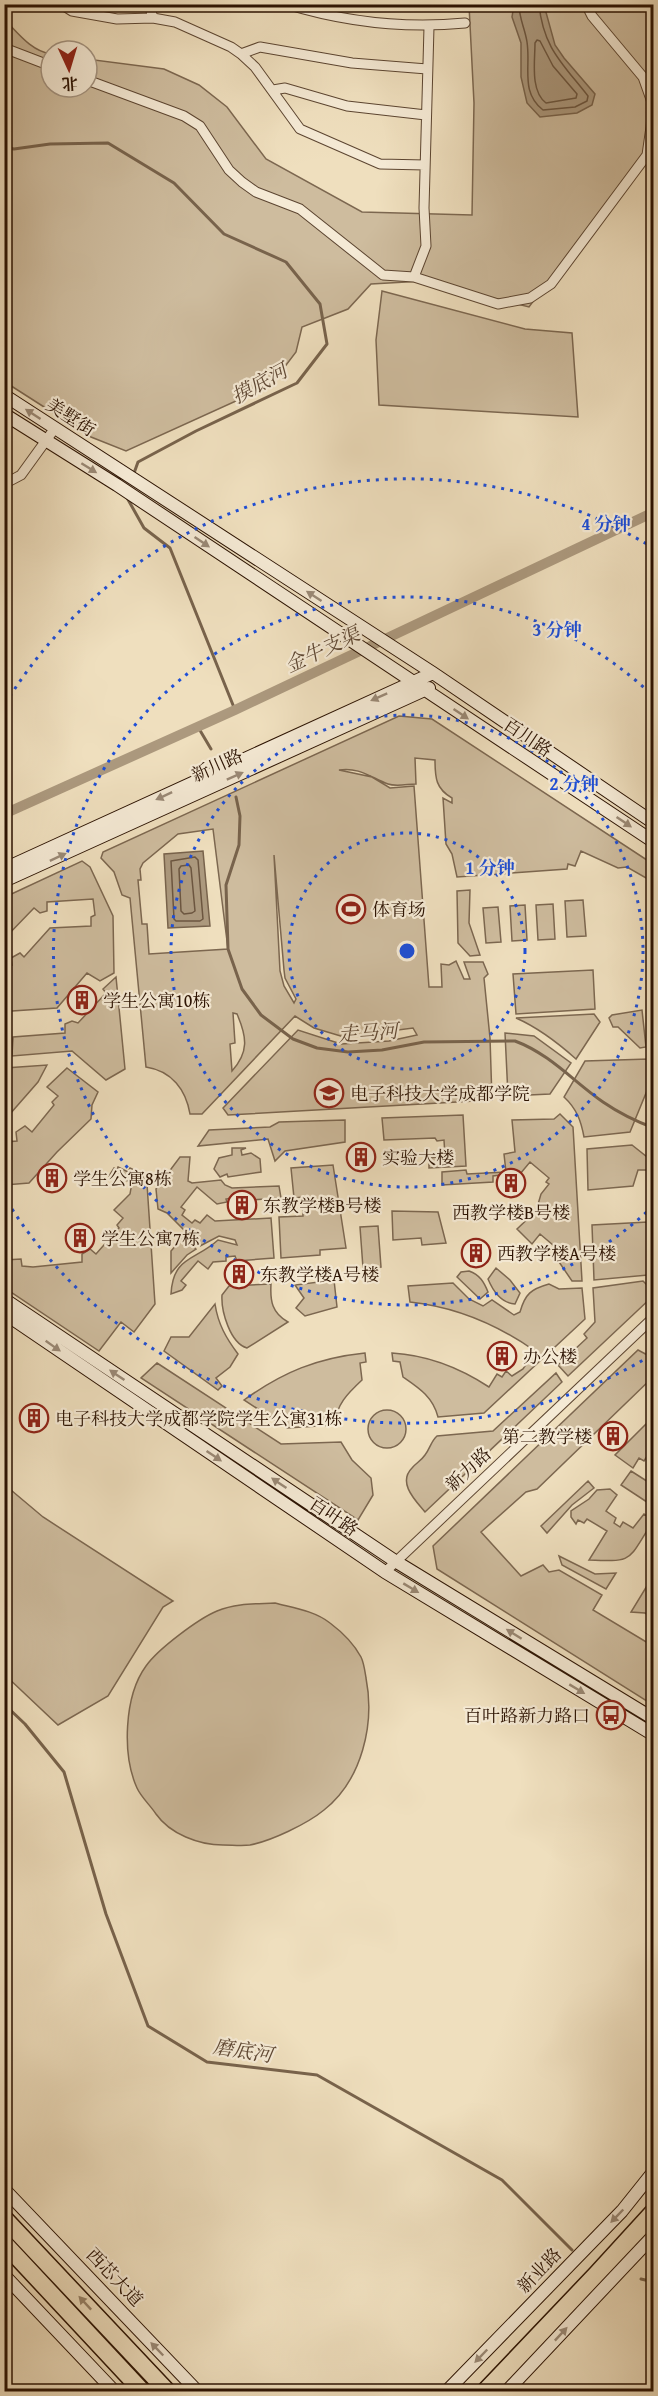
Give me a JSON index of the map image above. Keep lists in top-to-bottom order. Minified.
{"streets":{"street":["美墅街","百川路","新川路","新力路","百叶路","新业路","西芯大道"]},"crossings":[["美墅街","百川路"],["百川路","新川路"],["新力路","百叶路"]],"water":["摸底河","金牛支渠","走马河","磨底河"],"places":{"sports":["体育场"],"building":["学生公寓10栋","实验大楼","学生公寓8栋","西教学楼B号楼","东教学楼B号楼","学生公寓7栋","西教学楼A号楼","东教学楼A号楼","办公楼","电子科技大学成都学院学生公寓31栋","第二教学楼"],"school or university":["电子科技大学成都学院"],"bus stop":["百叶路新力路口"]},"north":"bottom","rings":["4 分钟","3 分钟","2 分钟","1 分钟"]}
